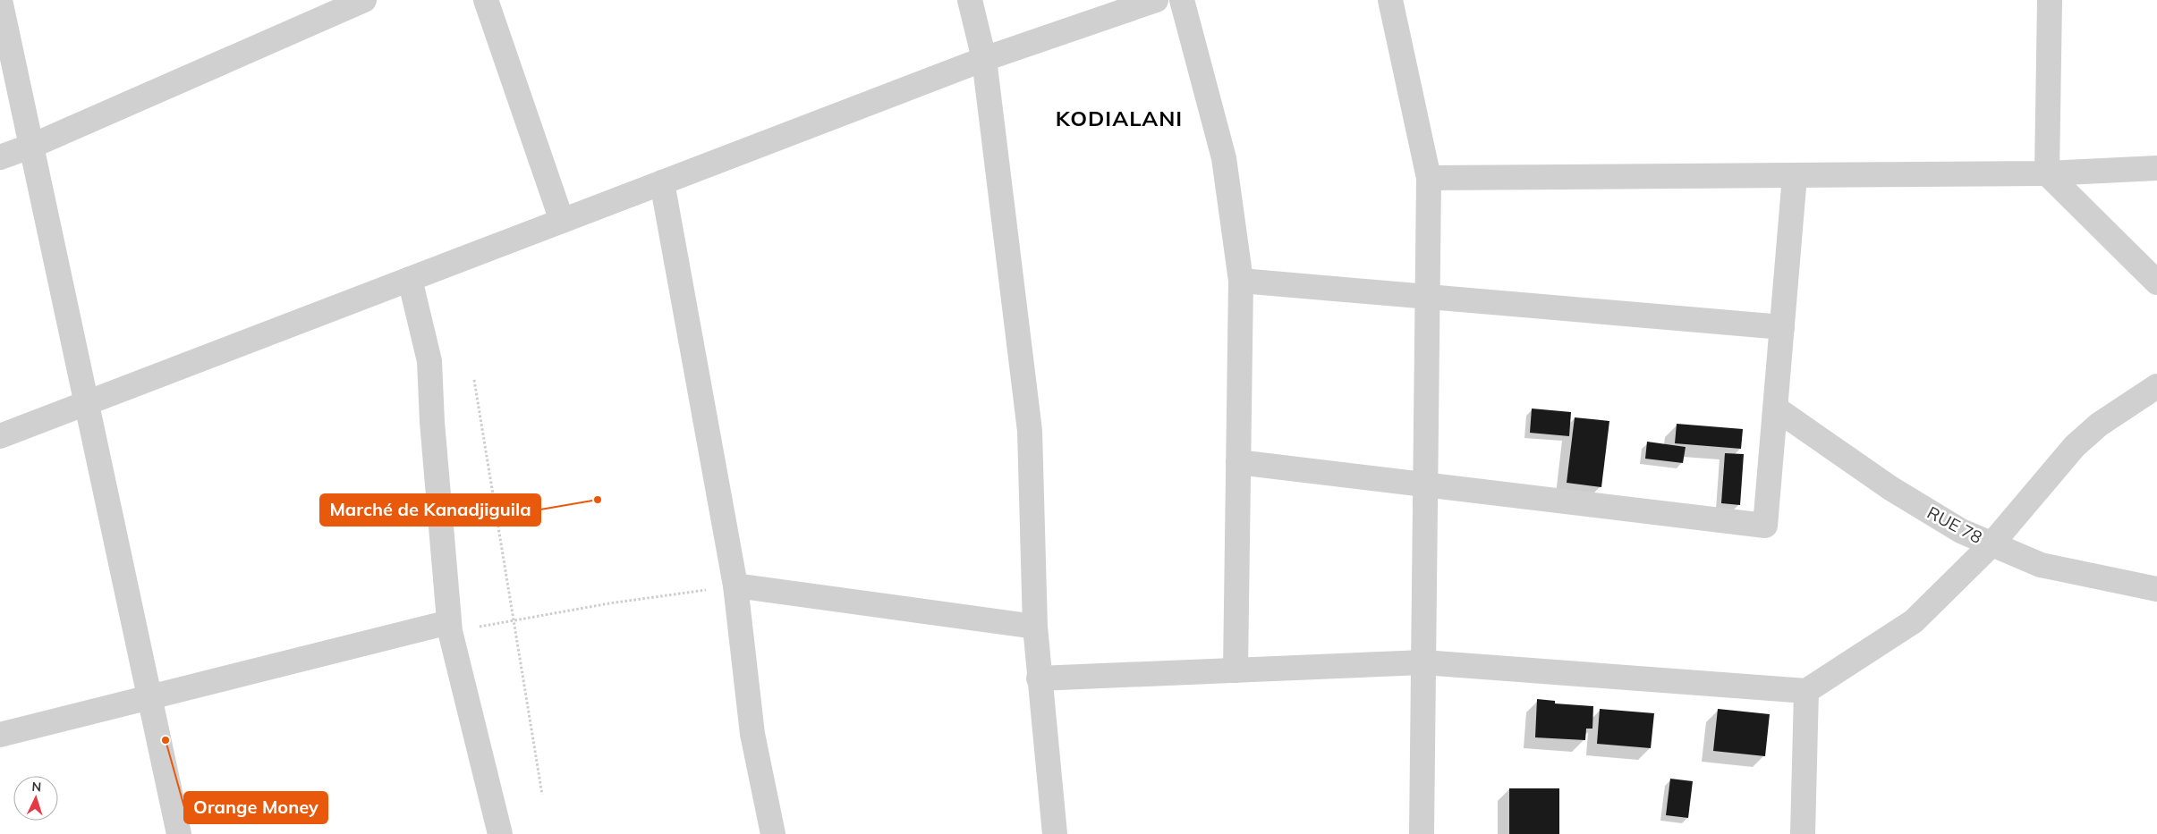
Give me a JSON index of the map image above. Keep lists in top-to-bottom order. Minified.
{"streets":{"street":["RUE 78"]},"districts":["KODIALANI"],"places":["Marché de Kanadjiguila","Orange Money"],"north":"top"}
